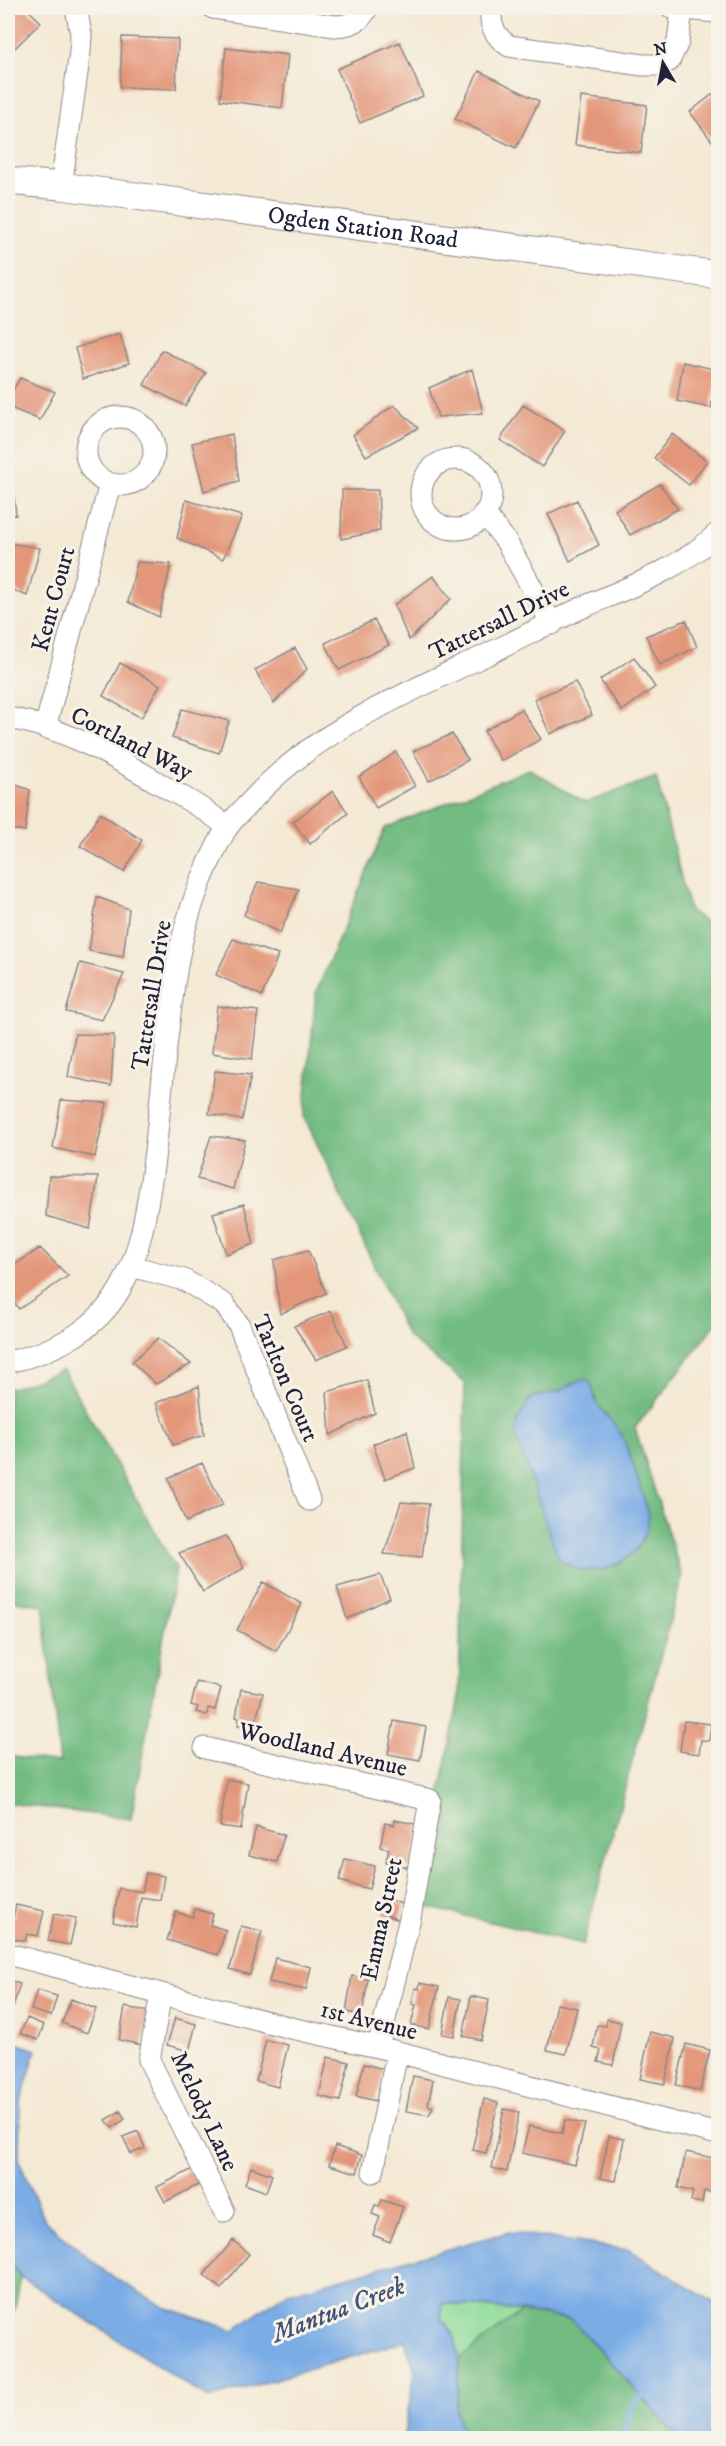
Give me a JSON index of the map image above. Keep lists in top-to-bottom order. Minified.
{"streets":{"street":["Ogden Station Road","Kent Court","Tattersall Drive","Cortland Way","Tarlton Court","Woodland Avenue","Emma Street","1st Avenue","Melody Lane"]},"crossings":[["Kent Court","Cortland Way"],["Tattersall Drive","Cortland Way"],["Tattersall Drive","Tarlton Court"],["Woodland Avenue","Emma Street"],["Emma Street","1st Avenue"],["1st Avenue","Melody Lane"]],"water":["Mantua Creek"],"north":"top"}
